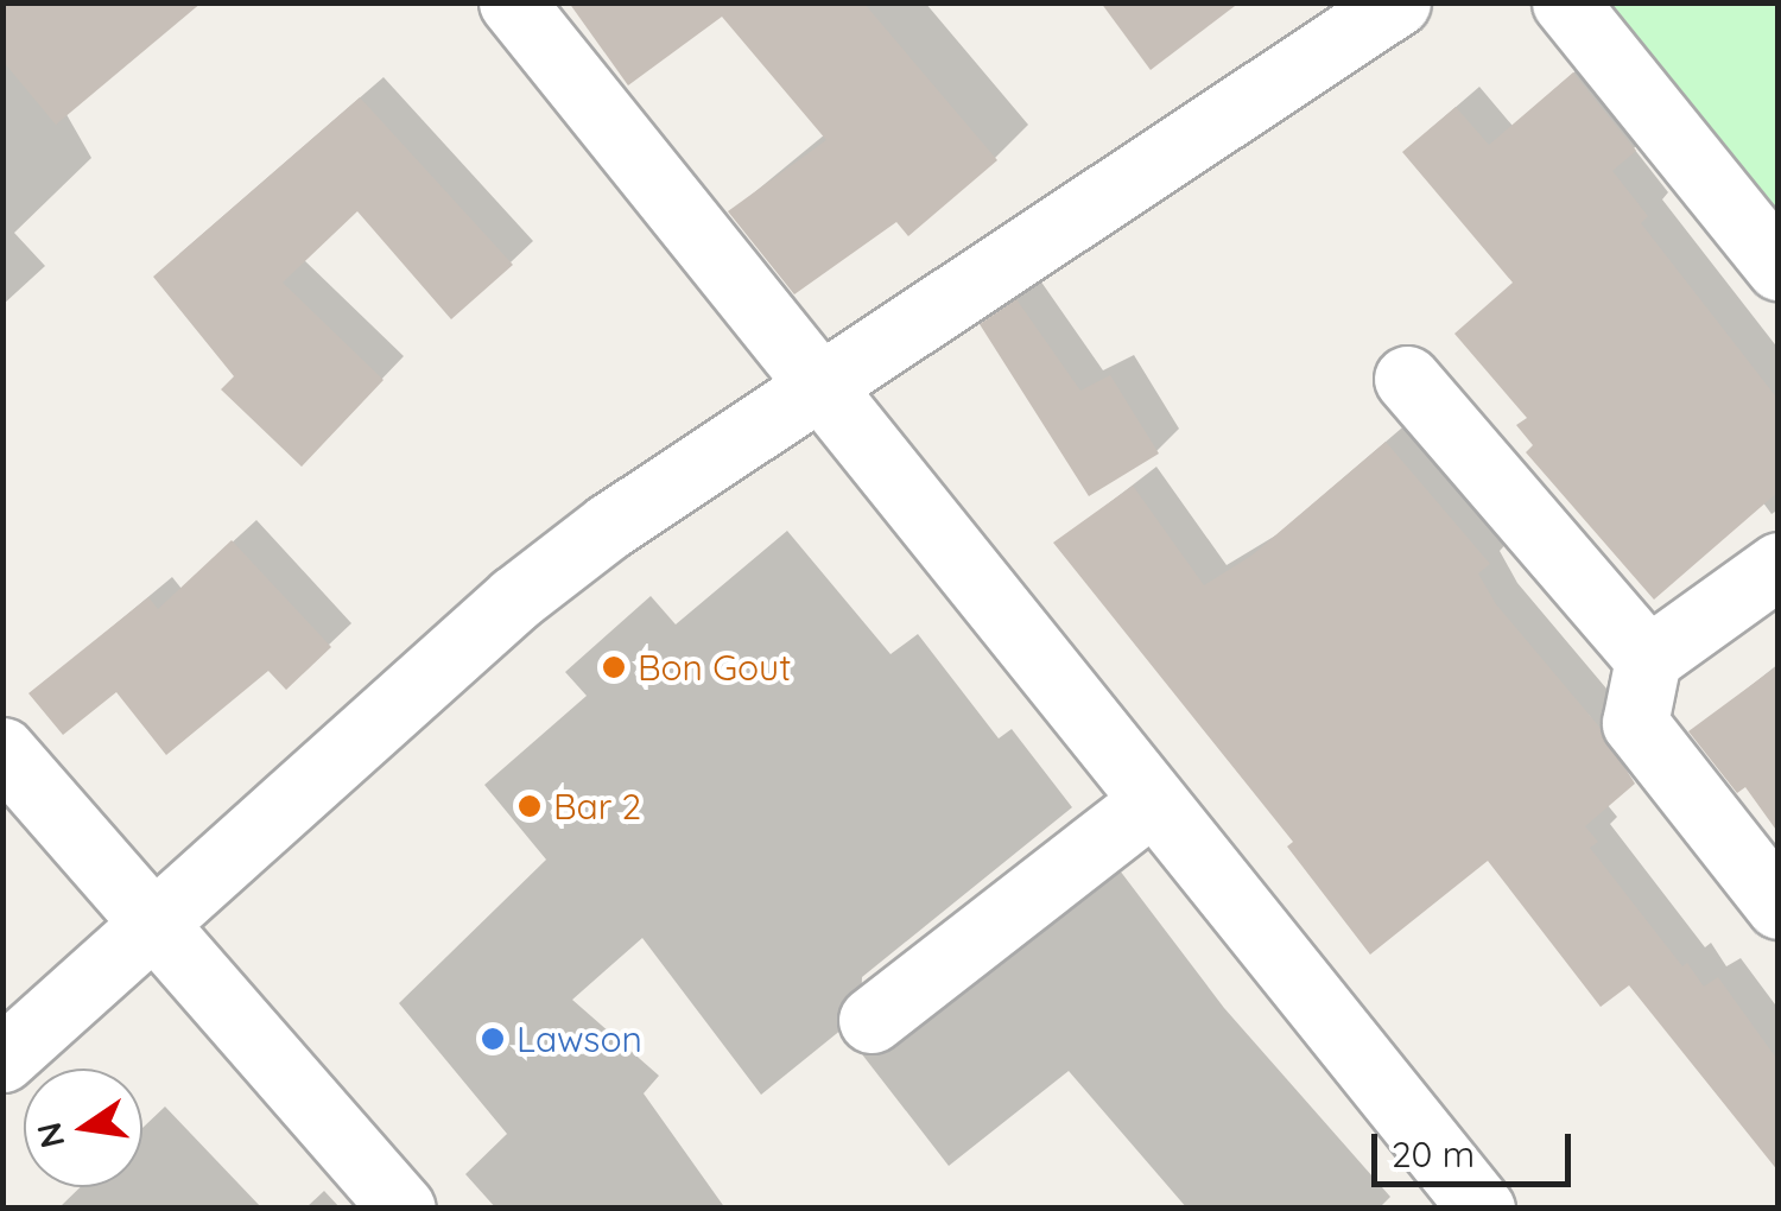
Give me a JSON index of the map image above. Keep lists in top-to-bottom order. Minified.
{"places":["Bon Gout","Bar 2","Lawson"],"scale_bar":"20 m","north":"left"}
